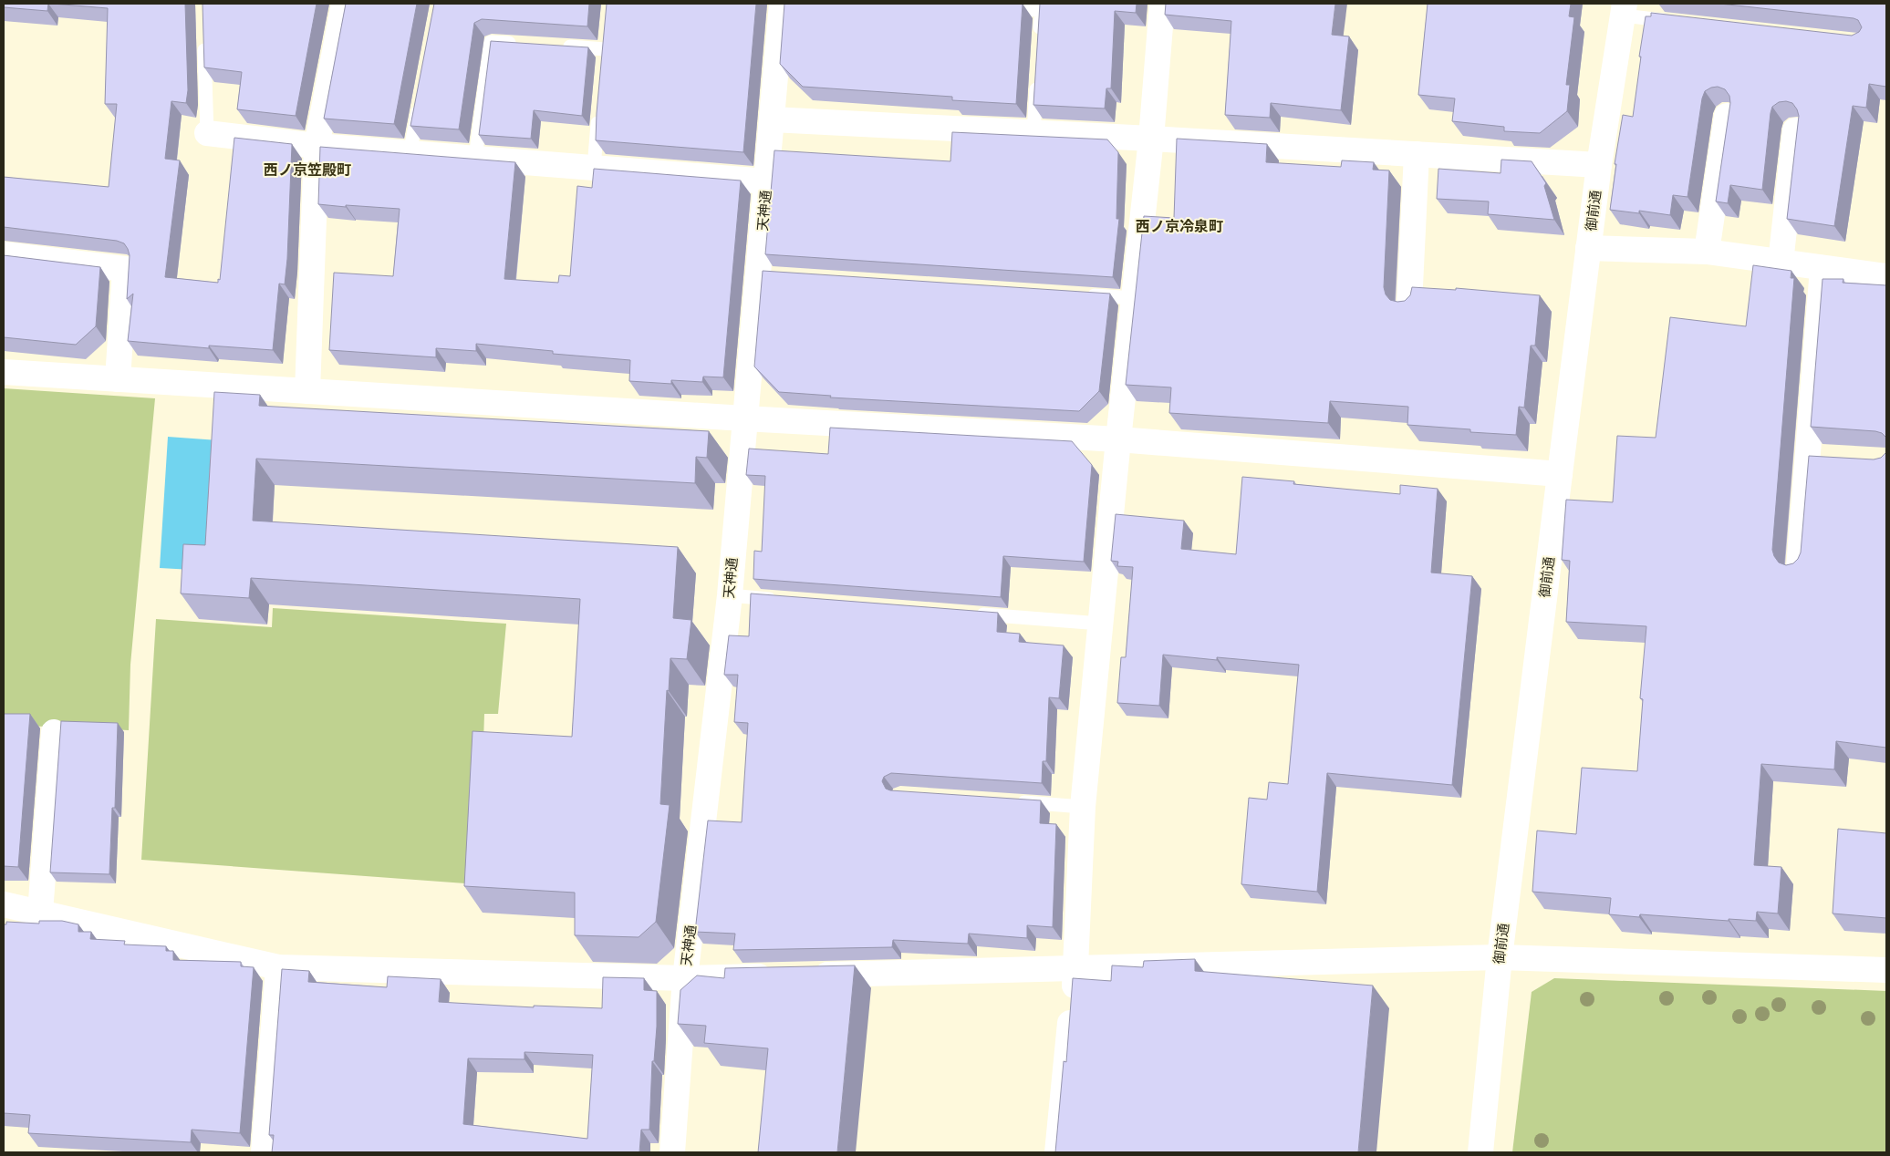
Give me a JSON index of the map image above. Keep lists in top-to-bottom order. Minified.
{"streets":{"street":["天神通","御前通"]},"districts":["西ノ京笠殿町","西ノ京冷泉町"]}
